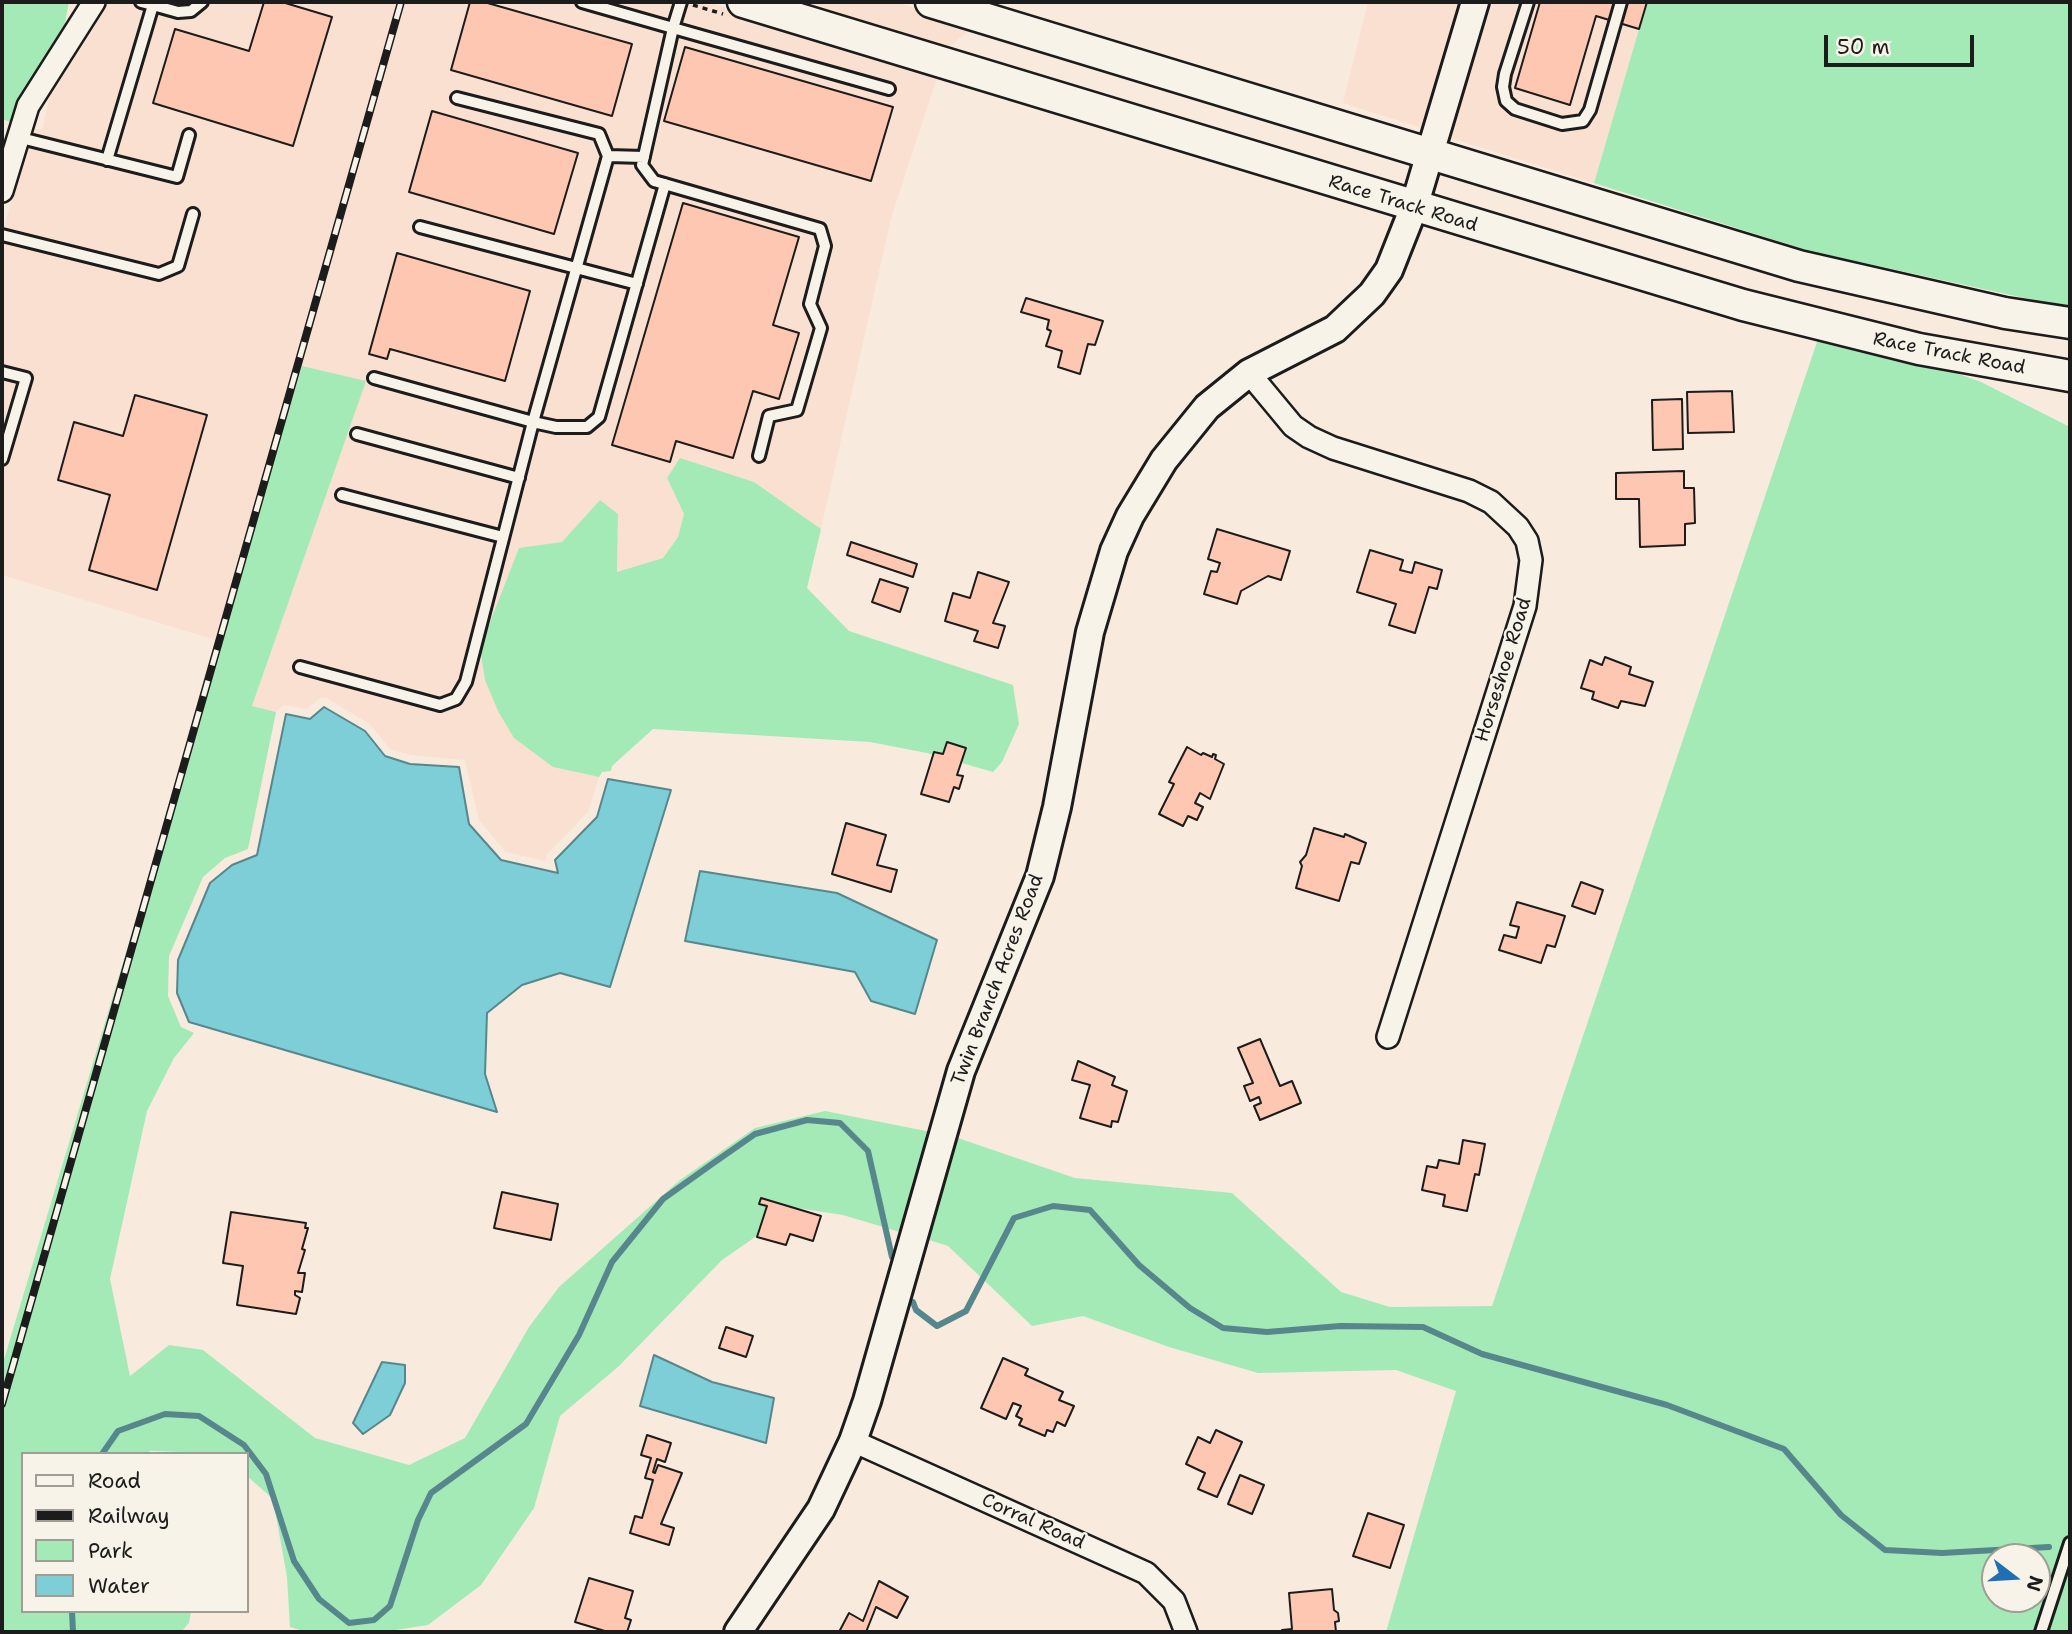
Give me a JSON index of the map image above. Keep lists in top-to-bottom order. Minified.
{"streets":{"main road":["Race Track Road"],"street":["Horseshoe Road","Twin Branch Acres Road","Corral Road"]},"crossings":[["Race Track Road","Twin Branch Acres Road"],["Horseshoe Road","Twin Branch Acres Road"],["Twin Branch Acres Road","Corral Road"]],"legend":["Road","Railway","Park","Water"],"scale_bar":"50 m","north":"right"}
